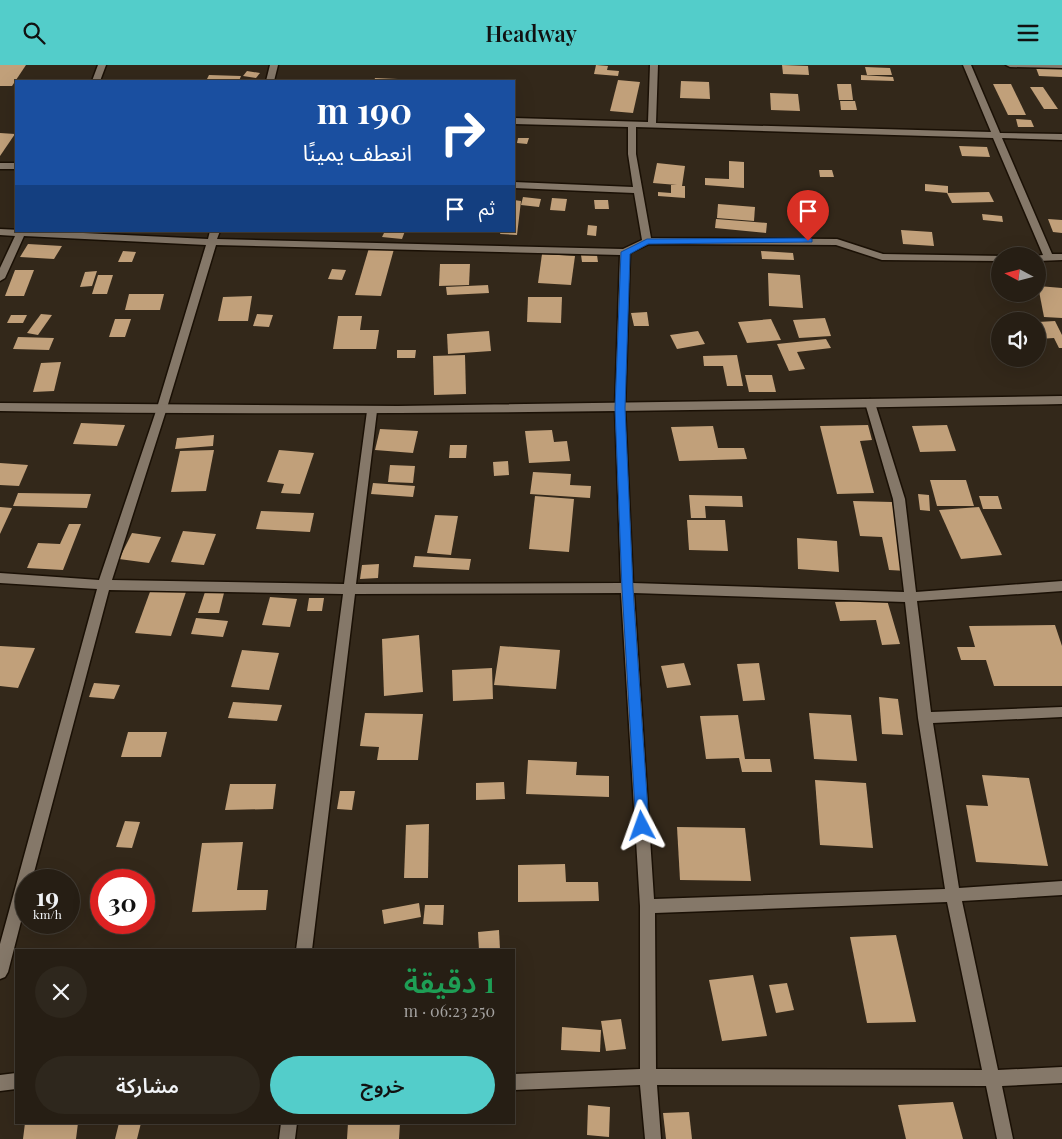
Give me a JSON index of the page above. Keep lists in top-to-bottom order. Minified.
{"north":"left","page":{"header":"Headway","turn":["190 m","انعطف يمينًا"],"then":"ثم","speed":"19 km/h","limit":"30","heading":["1 دقيقة","250 m · 06:23"],"buttons":["خروج","مشاركة"]}}
